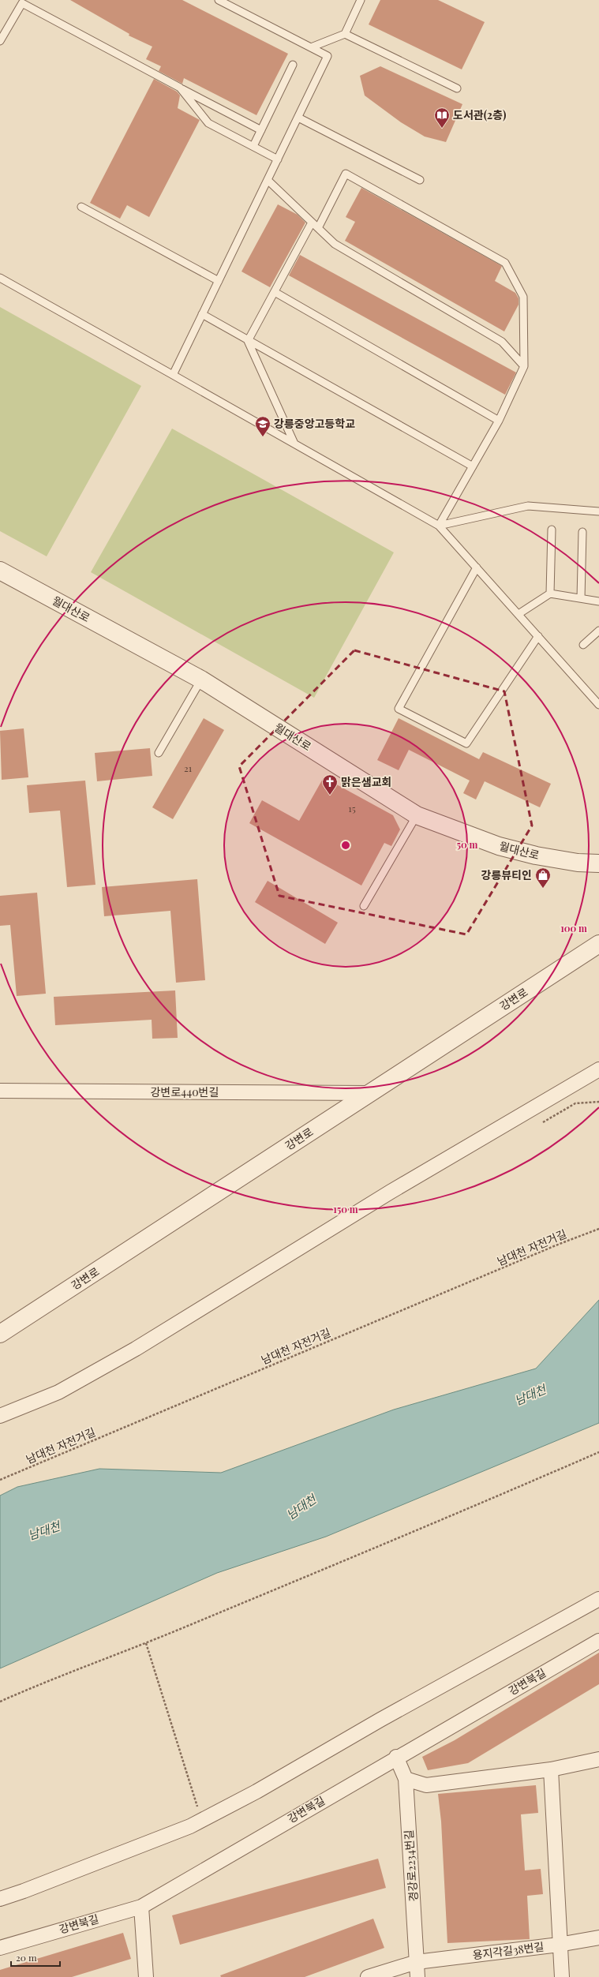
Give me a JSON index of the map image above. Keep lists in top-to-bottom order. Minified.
{"streets":{"street":["월대산로","강변로","강변로440번길","강변북길","경강로2234번길","용지각길38번길"],"path":["남대천 자전거길"]},"crossings":[["강변로","강변로440번길"],["강변북길","경강로2234번길"],["경강로2234번길","용지각길38번길"]],"water":["남대천"],"places":{"library":["도서관(2층)"],"school or university":["강릉중앙고등학교"],"church":["맑은샘교회"],"shop":["강릉뷰티인"]},"house_numbers":["21","15"],"scale_bar":"20 m","rings":["50 m","100 m","150 m"]}
